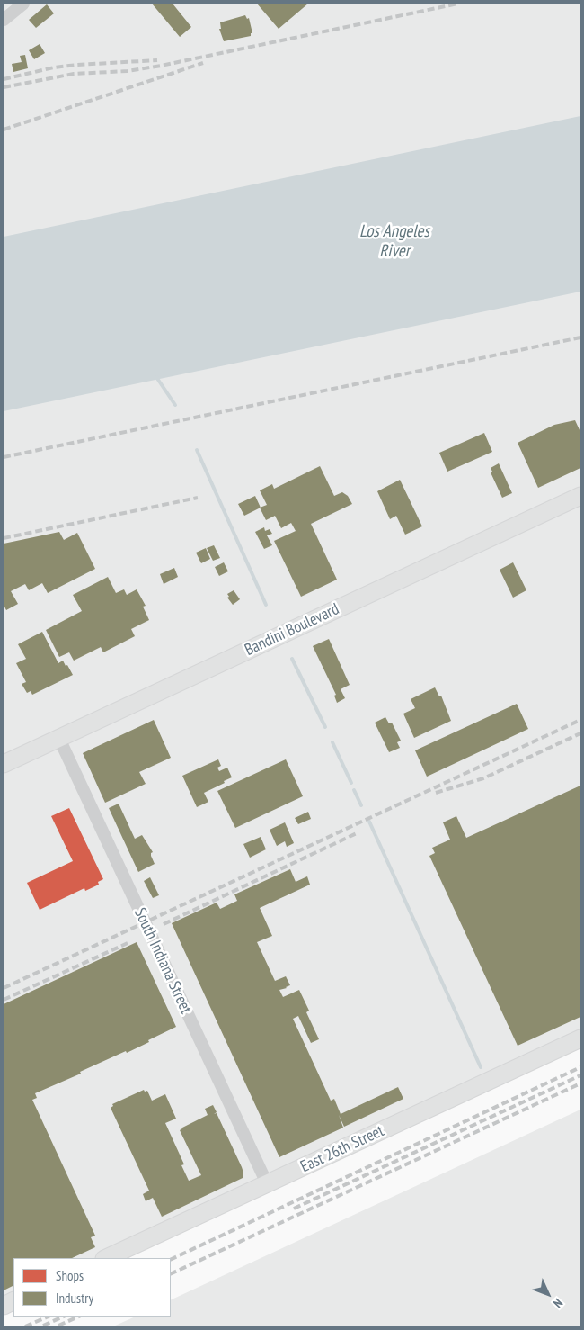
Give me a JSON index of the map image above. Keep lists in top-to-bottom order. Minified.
{"streets":{"main road":["Bandini Boulevard","East 26th Street"],"street":["South Indiana Street"]},"crossings":[["Bandini Boulevard","South Indiana Street"],["South Indiana Street","East 26th Street"]],"water":["Los Angeles River"],"legend":["Shops","Industry"],"north":"bottom right"}
